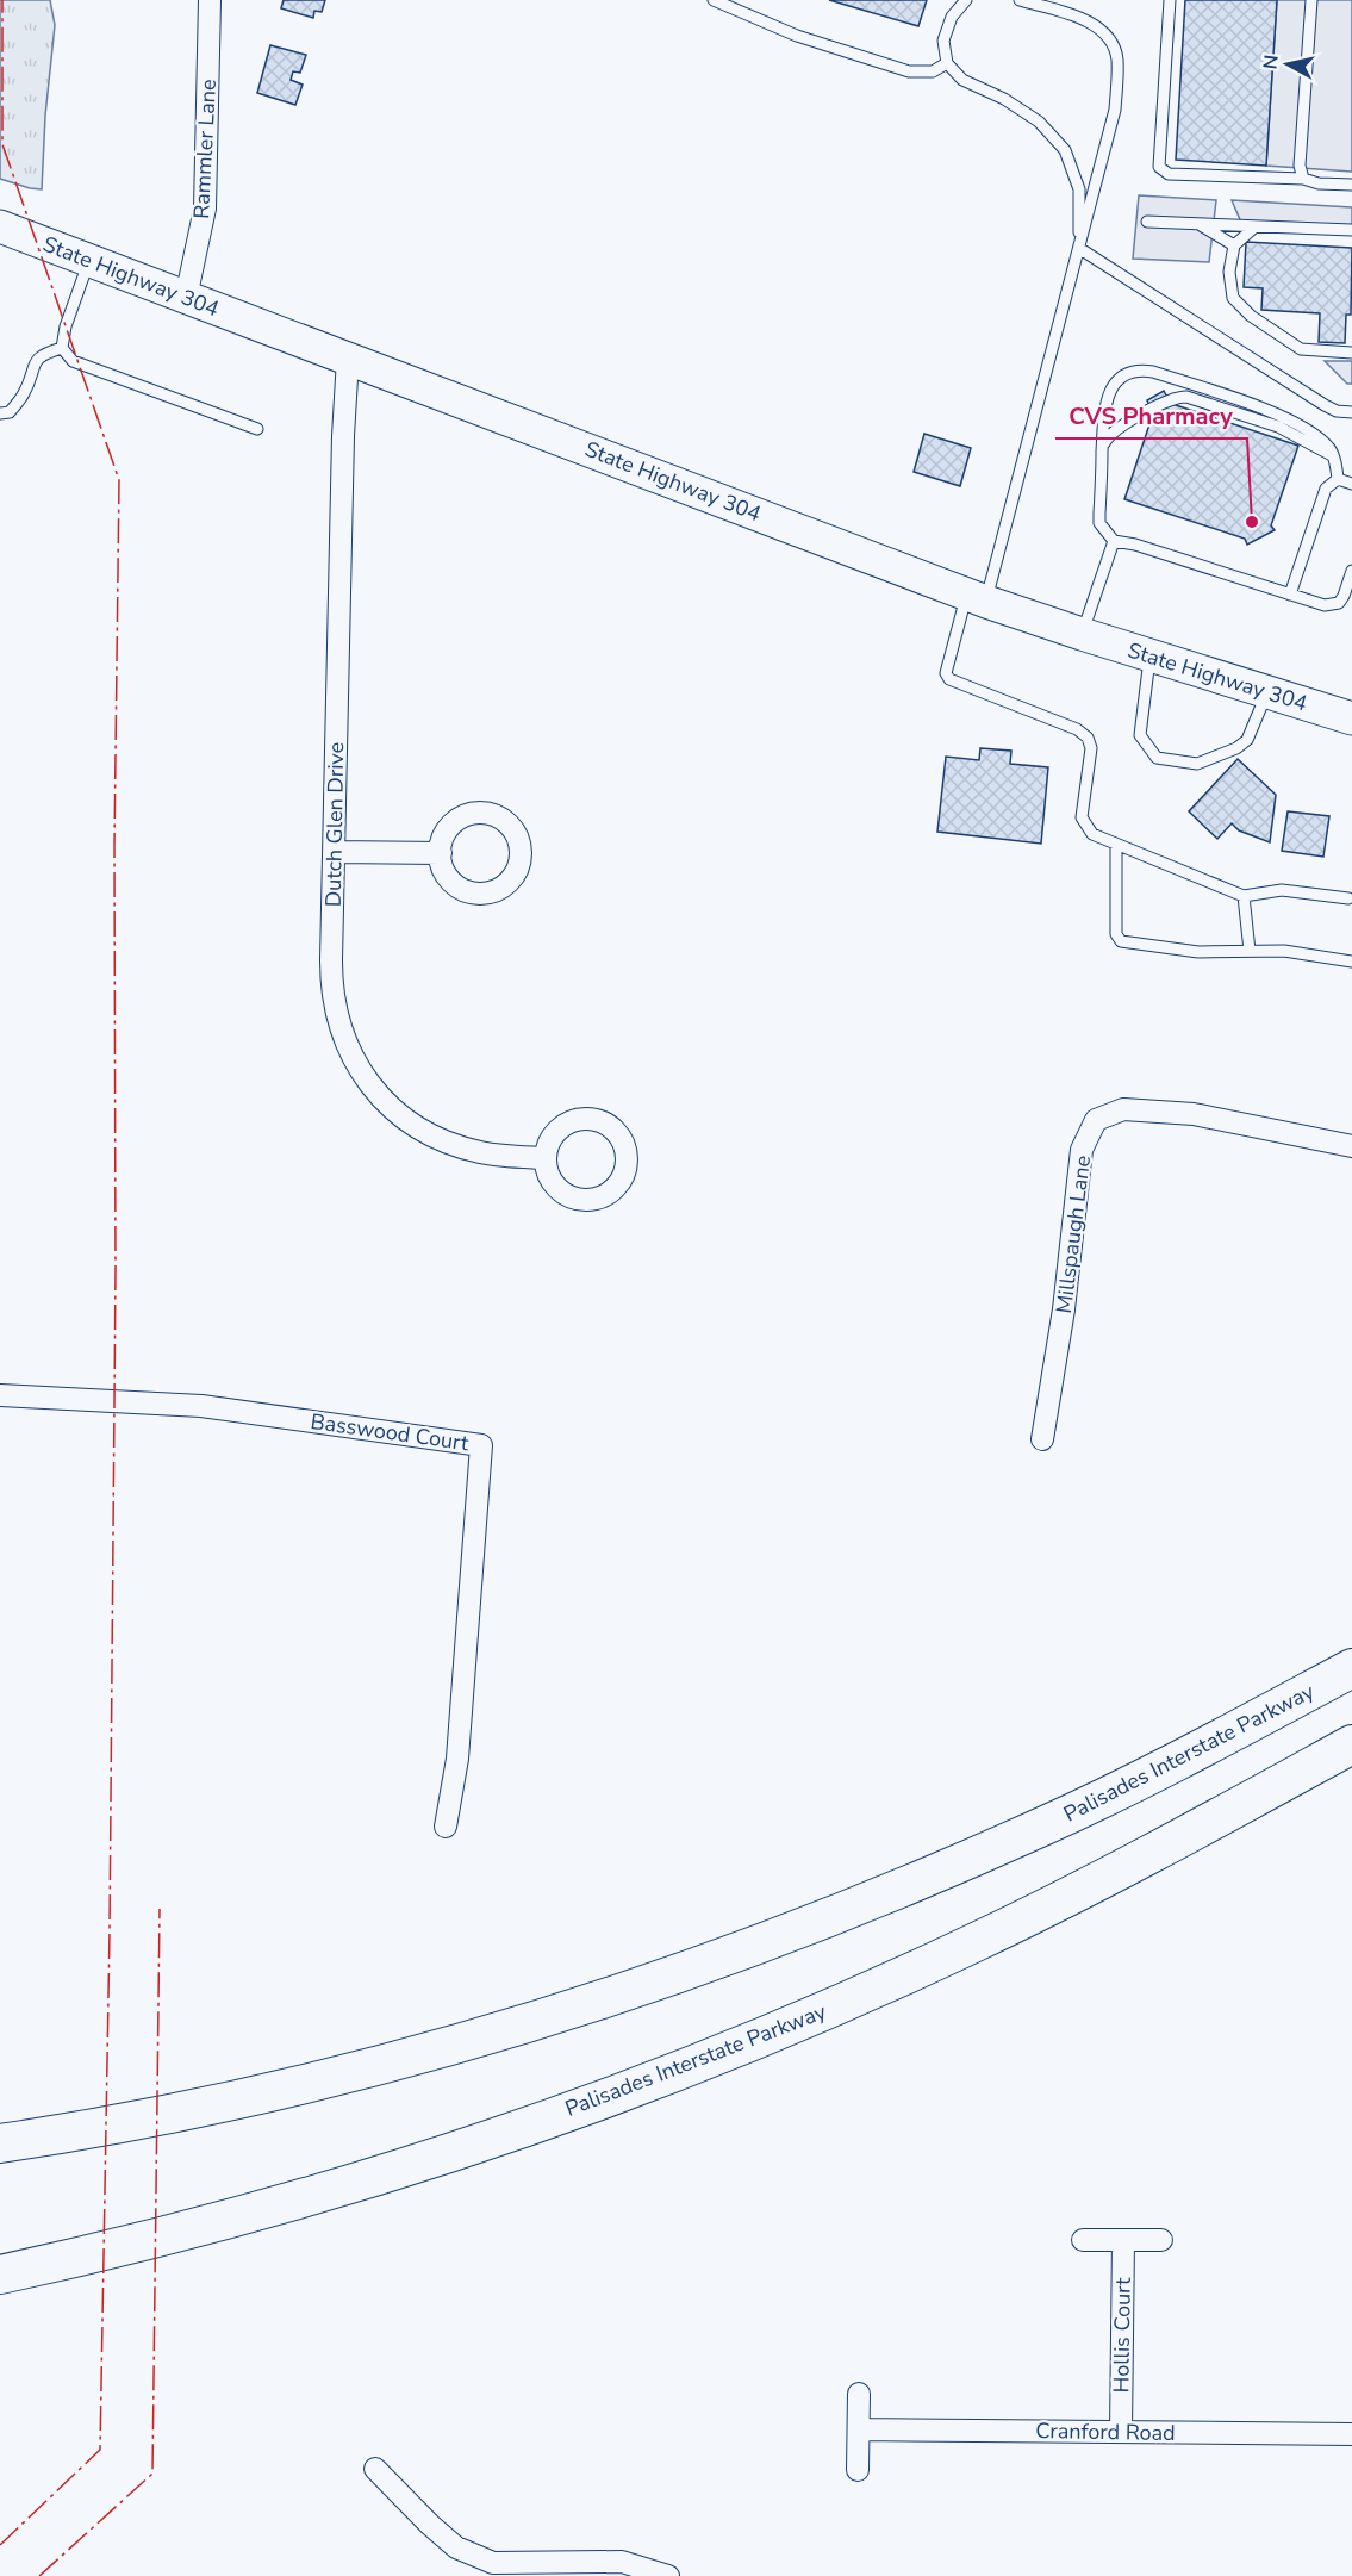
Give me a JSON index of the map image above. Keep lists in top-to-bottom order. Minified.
{"streets":{"highway":["Palisades Interstate Parkway"],"main road":["State Highway 304"],"street":["Rammler Lane","Dutch Glen Drive","Millspaugh Lane","Basswood Court","Hollis Court","Cranford Road"]},"crossings":[["Rammler Lane","State Highway 304"],["State Highway 304","Dutch Glen Drive"],["Hollis Court","Cranford Road"]],"places":["CVS Pharmacy"],"north":"left"}
